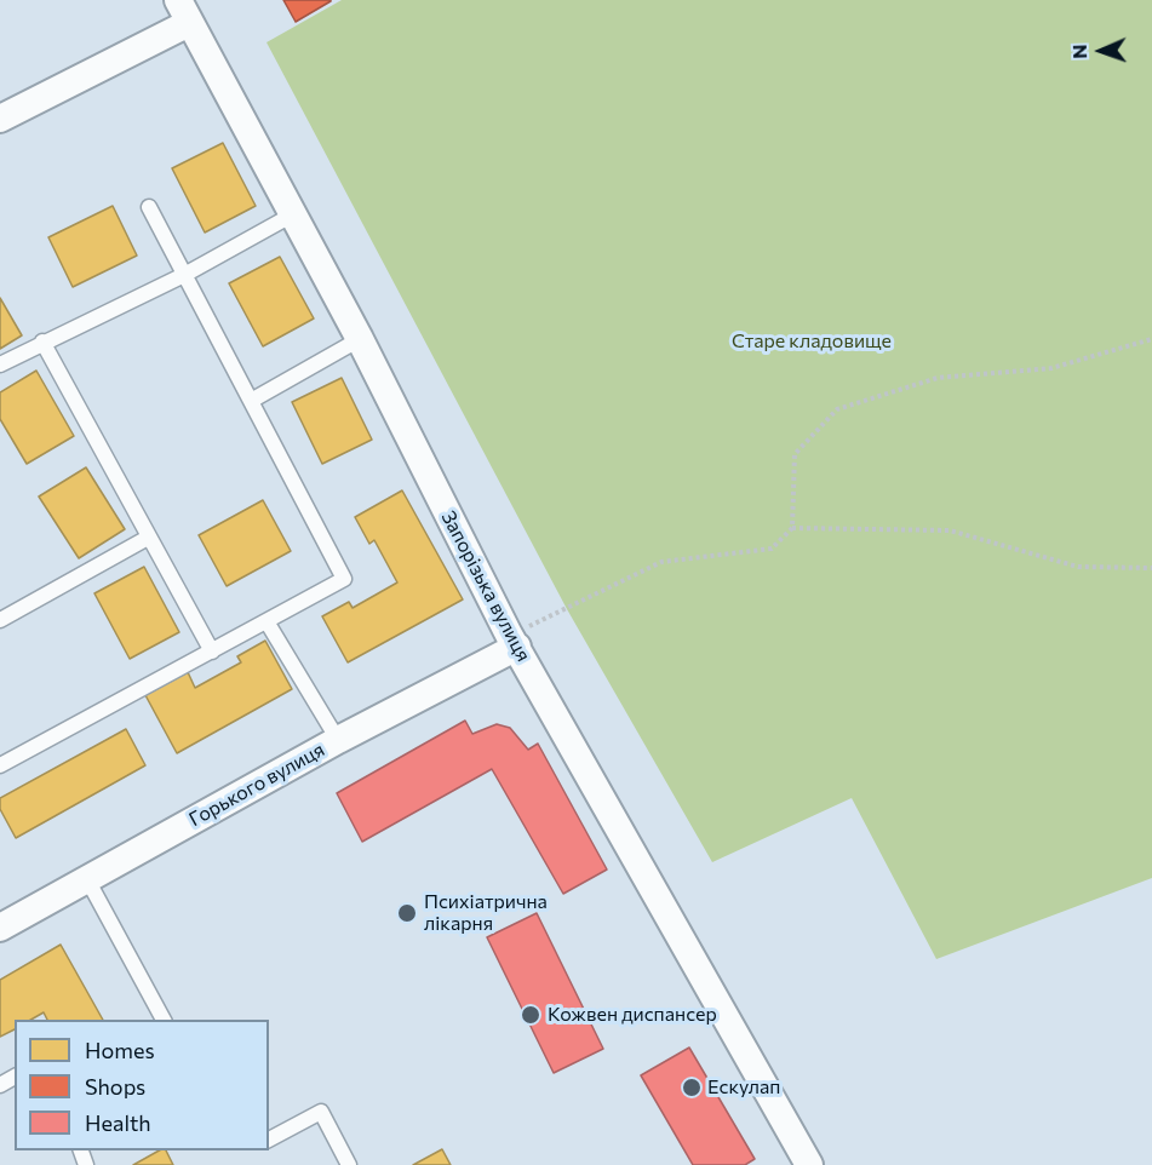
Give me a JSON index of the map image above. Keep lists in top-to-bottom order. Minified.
{"streets":{"street":["Запорізька вулиця","Горького вулиця"]},"crossings":[["Запорізька вулиця","Горького вулиця"]],"parks":["Старе кладовище"],"places":["Психіатрична лікарня","Кожвен диспансер","Ескулап"],"legend":["Homes","Shops","Health"],"north":"left"}
